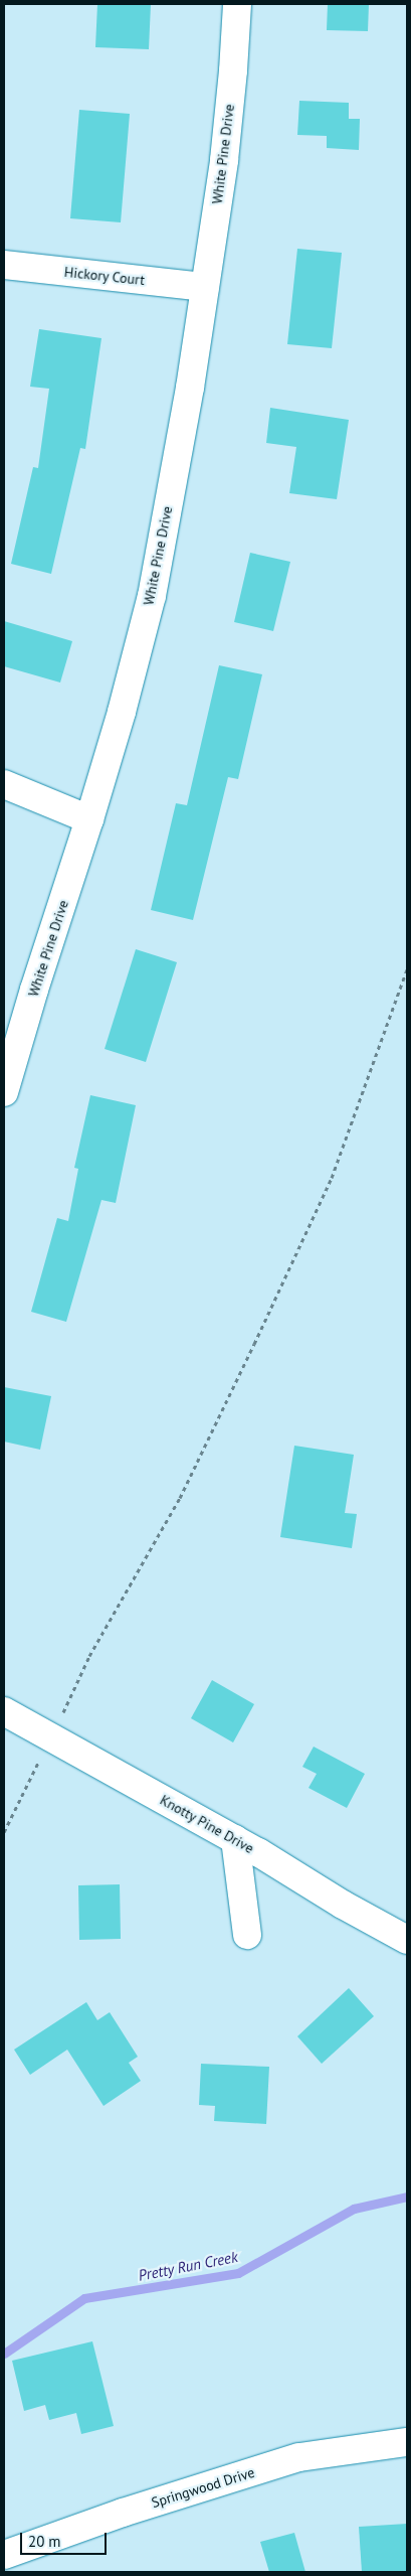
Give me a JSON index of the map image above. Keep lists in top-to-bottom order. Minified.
{"streets":{"street":["White Pine Drive","Hickory Court","Knotty Pine Drive","Springwood Drive"]},"crossings":[["White Pine Drive","Hickory Court"]],"water":["Pretty Run Creek"],"scale_bar":"20 m"}
